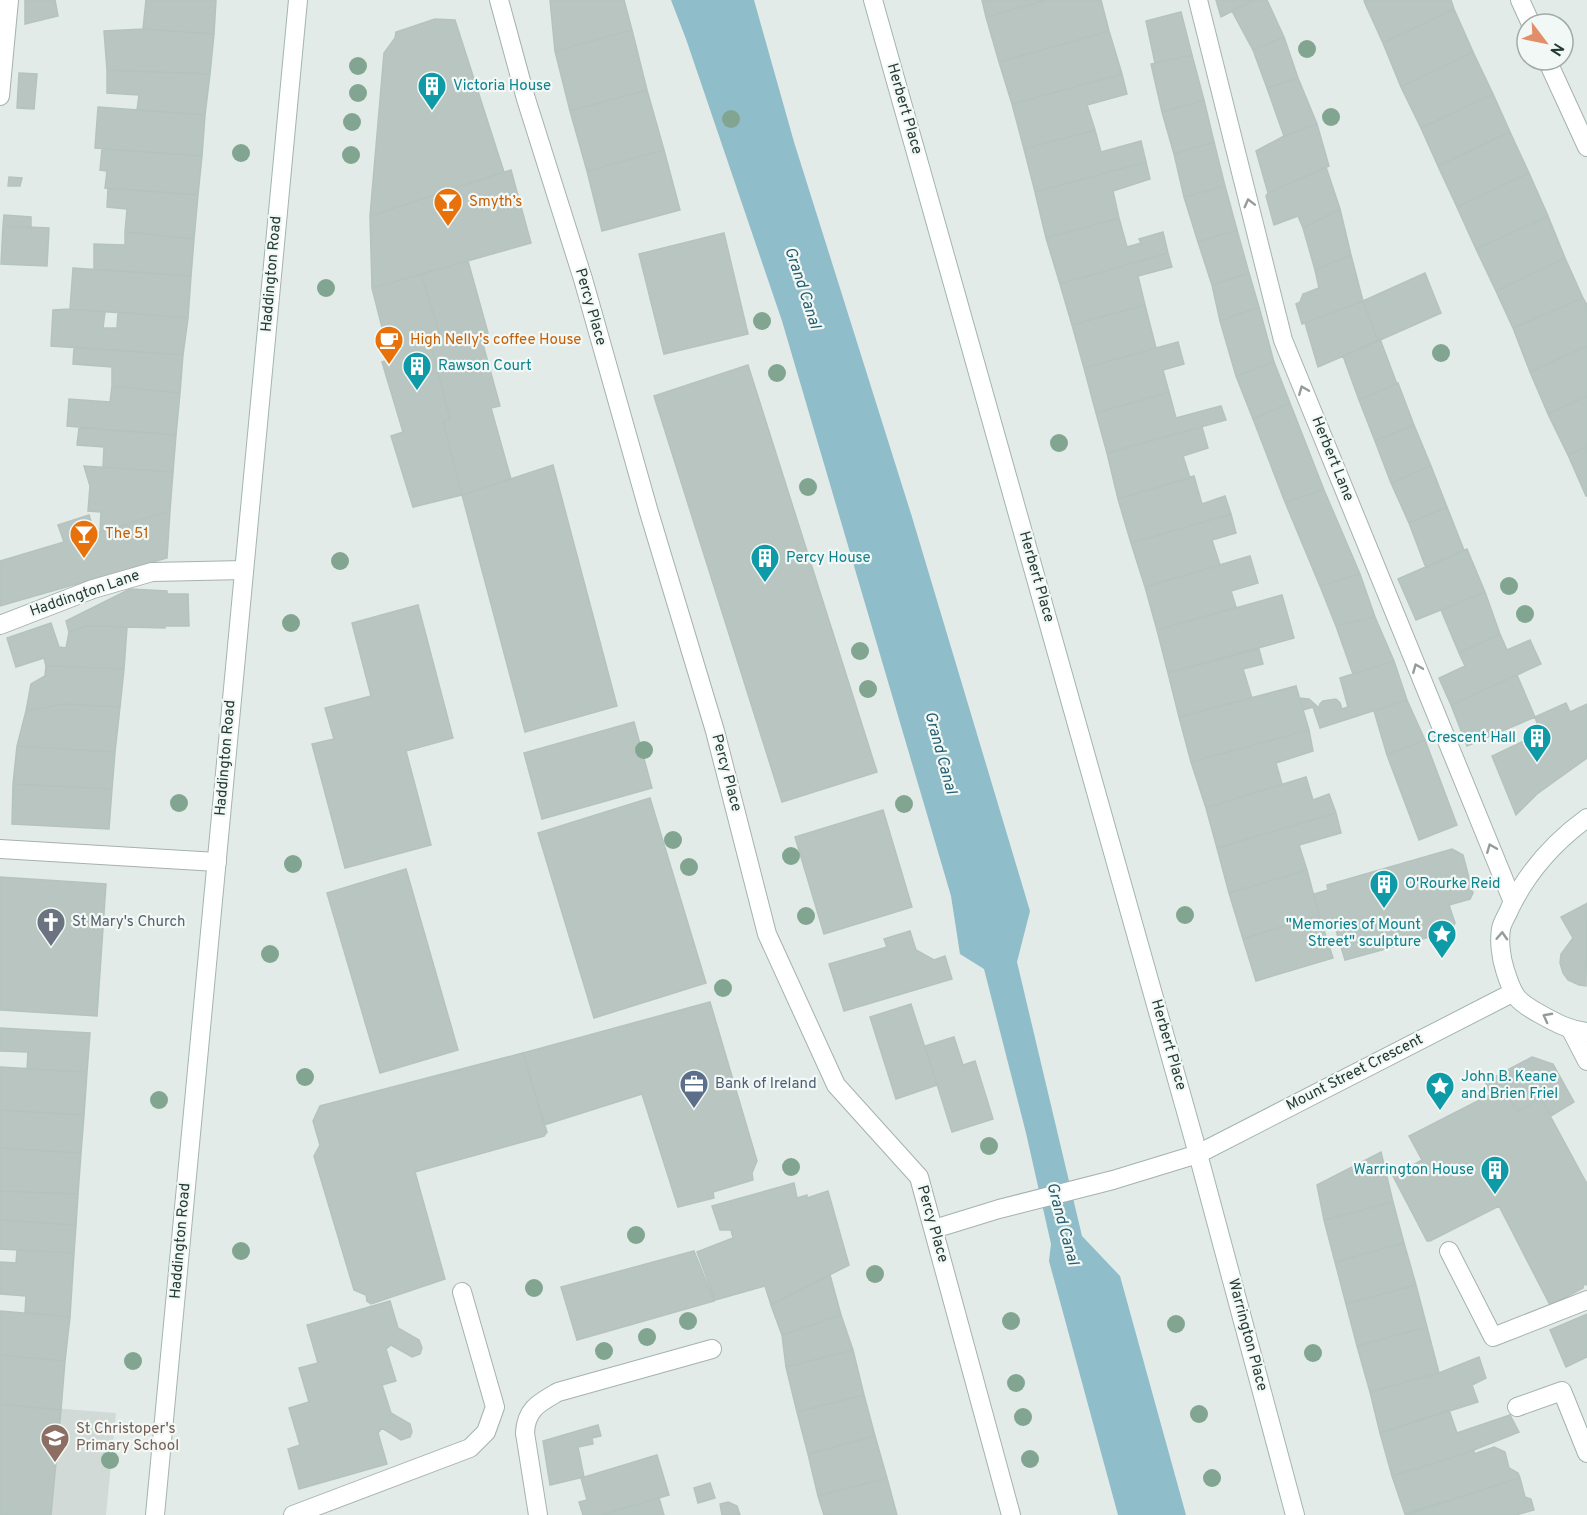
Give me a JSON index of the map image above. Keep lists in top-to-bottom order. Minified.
{"streets":{"street":["Herbert Place","Haddington Road","Percy Place","Herbert Lane","Haddington Lane","Mount Street Crescent","Warrington Place"]},"crossings":[["Herbert Place","Mount Street Crescent"],["Herbert Place","Warrington Place"],["Haddington Road","Haddington Lane"],["Percy Place","Mount Street Crescent"],["Mount Street Crescent","Warrington Place"]],"one_way":["Herbert Lane"],"water":["Grand Canal"],"places":{"building":["Victoria House","Rawson Court","Percy House","Crescent Hall","O'Rourke Reid","Warrington House"],"bar":["Smyth’s","The 51"],"cafe":["High Nelly's coffee House"],"church":["St Mary's Church"],"place":["\"Memories of Mount Street\" sculpture","John B. Keane and Brien Friel"],"office":["Bank of Ireland"],"school or university":["St Christoper's Primary School"]},"north":"bottom right"}
